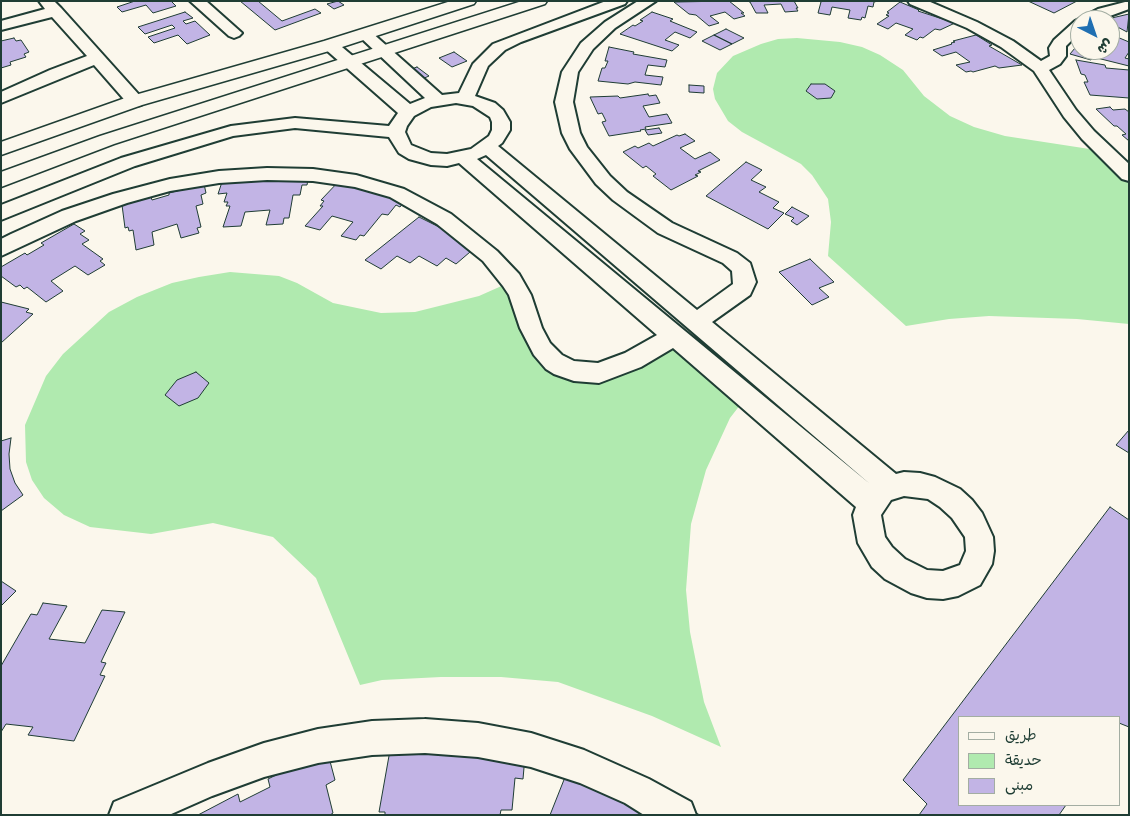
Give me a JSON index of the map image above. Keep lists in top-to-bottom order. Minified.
{"legend":["طريق","حديقة","مبنى"],"north":"bottom right"}
